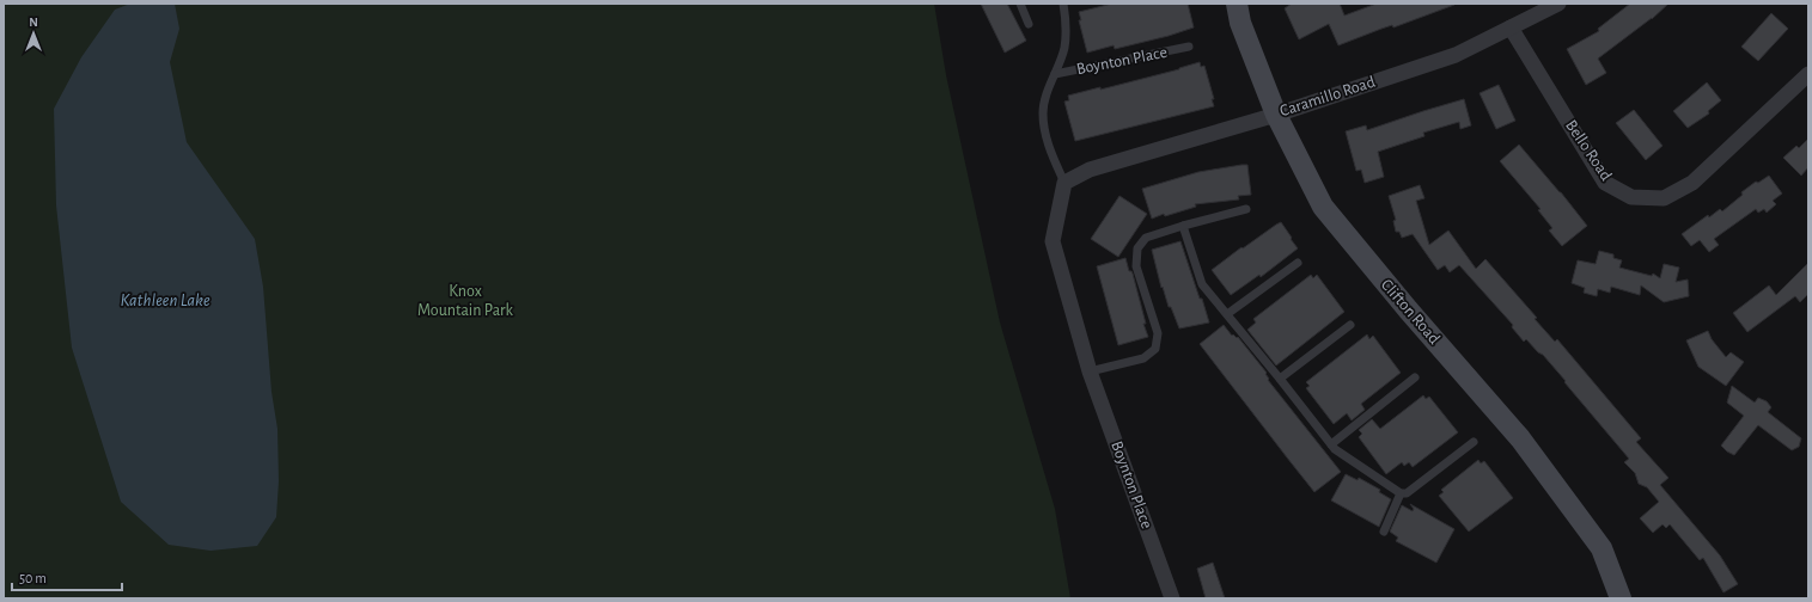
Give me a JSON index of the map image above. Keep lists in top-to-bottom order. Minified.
{"streets":{"main road":["Clifton Road"],"street":["Boynton Place","Caramillo Road","Bello Road"]},"crossings":[["Boynton Place","Caramillo Road"],["Caramillo Road","Bello Road"],["Caramillo Road","Clifton Road"]],"water":["Kathleen Lake"],"parks":["Knox Mountain Park"],"scale_bar":"50 m","north":"top"}
